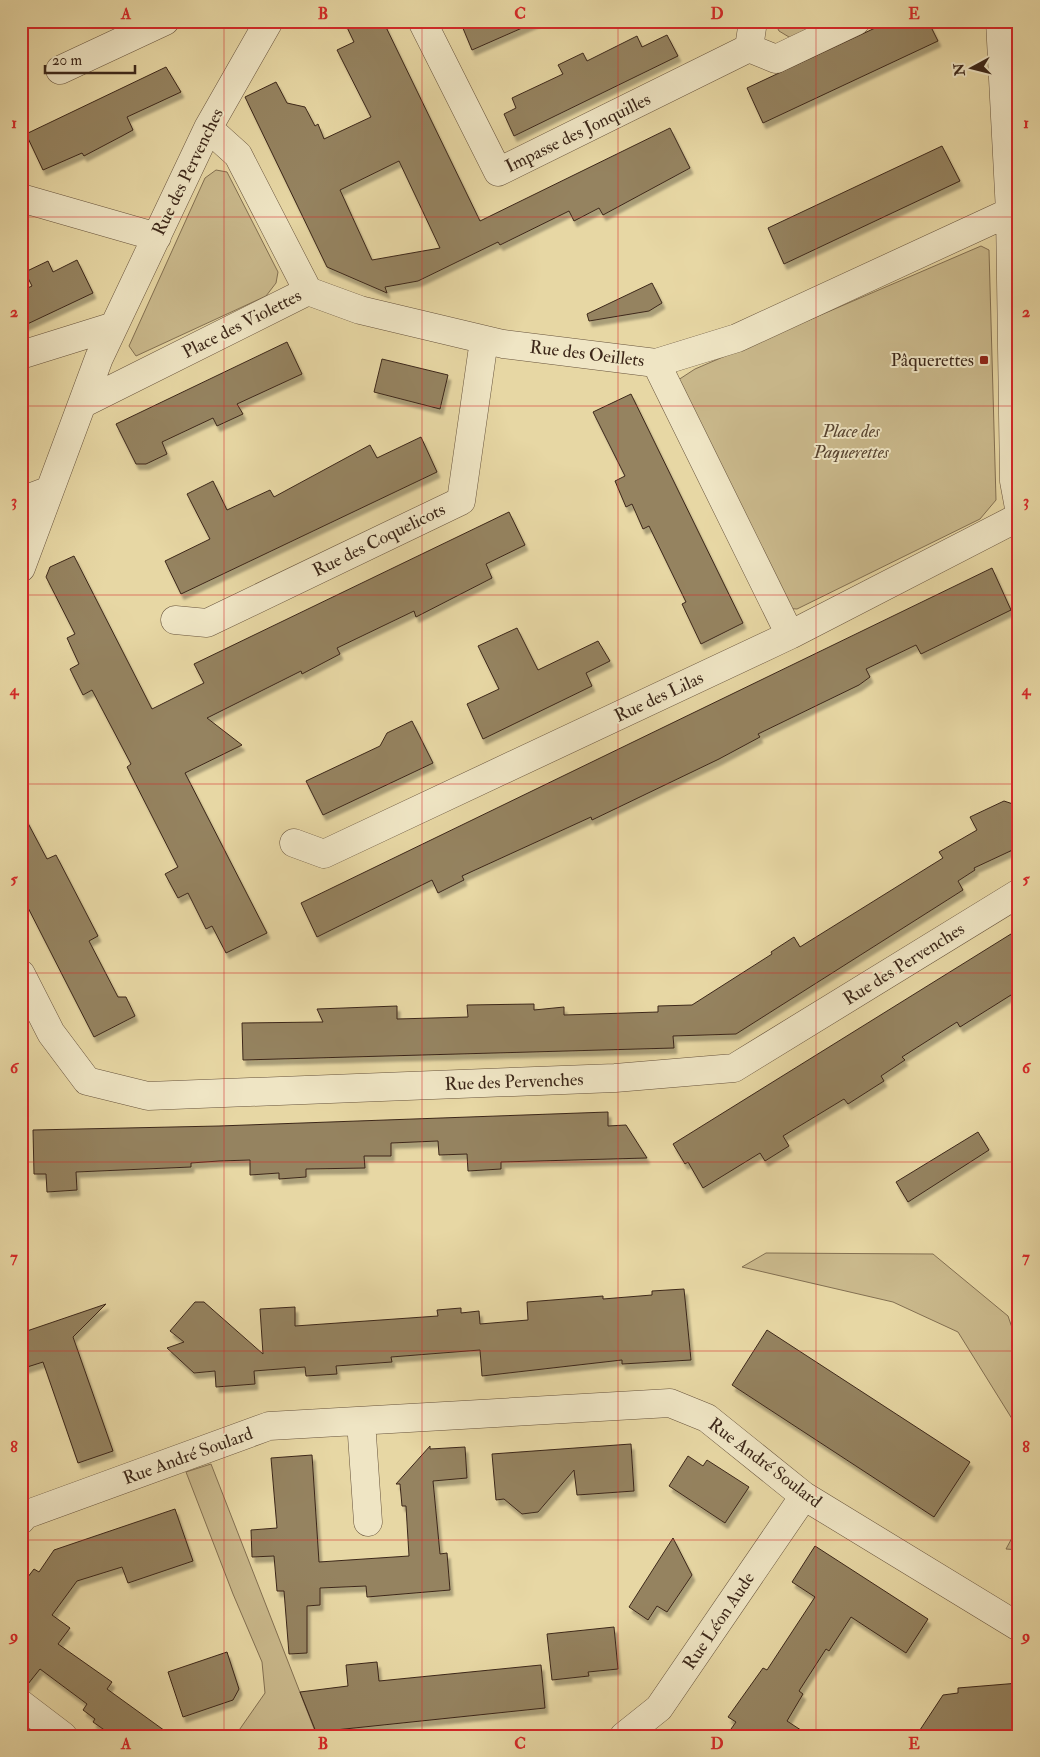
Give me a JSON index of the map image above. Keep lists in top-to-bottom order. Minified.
{"streets":{"street":["Impasse des Jonquilles","Rue des Pervenches","Place des Violettes","Rue des Oeillets","Rue des Coquelicots","Rue des Lilas","Rue André Soulard","Rue Léon Aude"]},"crossings":[["Rue des Pervenches","Place des Violettes"],["Place des Violettes","Rue des Oeillets"],["Rue des Oeillets","Rue des Coquelicots"],["Rue André Soulard","Rue Léon Aude"]],"parks":["Place des Paquerettes"],"places":{"transit":["Pâquerettes"]},"scale_bar":"20 m","north":"left","grid":{"columns":["A","B","C","D","E"],"rows":["1","2","3","4","5","6","7","8","9"]}}
